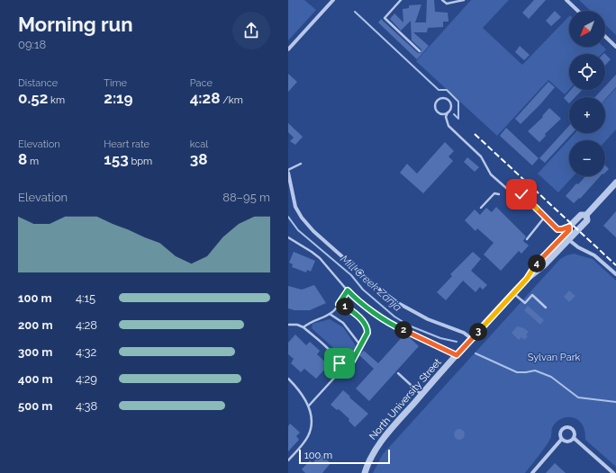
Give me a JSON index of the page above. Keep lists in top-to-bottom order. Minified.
{"streets":{"street":["North University Street"]},"water":["Mill Creek Zanja"],"parks":["Sylvan Park"],"scale_bar":"100 m","north":"bottom left","page":{"heading":["Morning run","09:18"],"map_buttons":["+","−"],"stats":[["Distance","0.52 km"],["Time","2:19"],["Pace","4:28 /km"],["Elevation","8 m"],["Heart rate","153 bpm"],["kcal","38"]],"chart":["Elevation","88–95 m"],"pins":["4","1","2","3"],"list":[{"name":"100 m","note":"4:15"},{"name":"200 m","note":"4:28"},{"name":"300 m","note":"4:32"},{"name":"400 m","note":"4:29"},{"name":"500 m","note":"4:38"}],"scale":"100 m"}}
